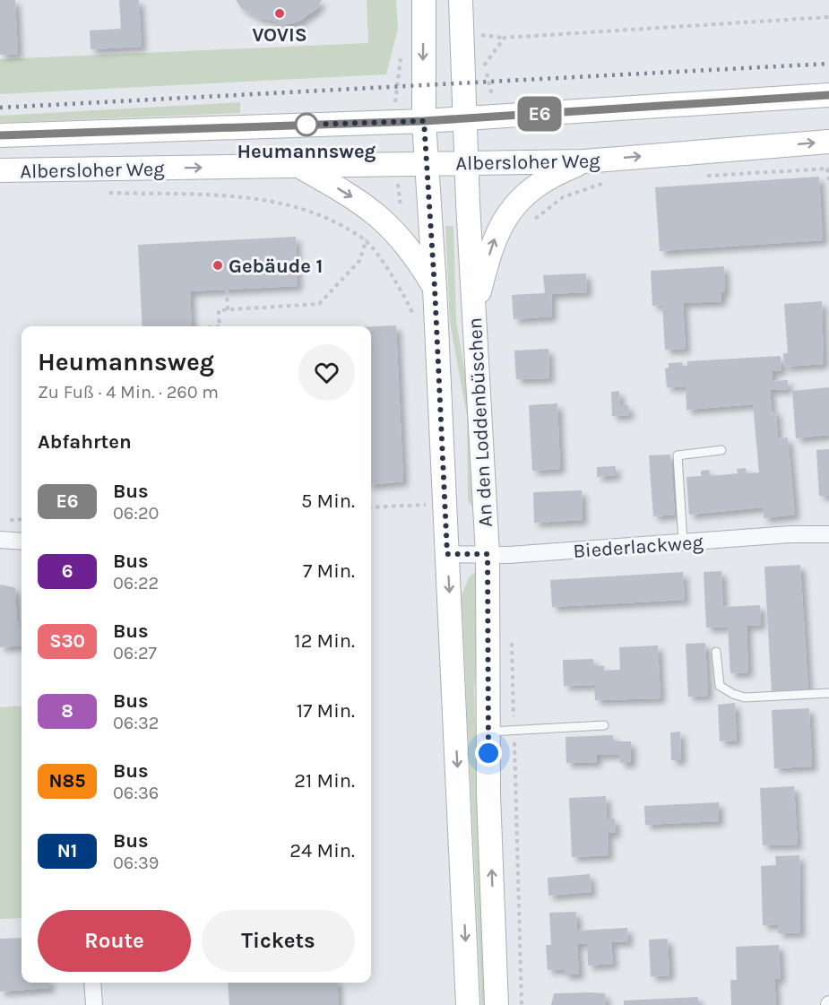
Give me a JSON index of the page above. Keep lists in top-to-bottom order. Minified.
{"streets":{"main road":["Albersloher Weg","An den Loddenbüschen"],"street":["Biederlackweg"]},"crossings":[["Albersloher Weg","An den Loddenbüschen"],["An den Loddenbüschen","Biederlackweg"]],"places":["VOVIS","Heumannsweg","Gebäude 1"],"lines":["bus line E6"],"page":{"on_map":"E6","heading":[["Heumannsweg","Zu Fuß · 4 Min. · 260 m"],"Abfahrten"],"list":[{"mark":"E6","name":"Bus","note":"06:20","value":"5 Min."},{"mark":"6","name":"Bus","note":"06:22","value":"7 Min."},{"mark":"S30","name":"Bus","note":"06:27","value":"12 Min."},{"mark":"8","name":"Bus","note":"06:32","value":"17 Min."},{"mark":"N85","name":"Bus","note":"06:36","value":"21 Min."},{"mark":"N1","name":"Bus","note":"06:39","value":"24 Min."}],"buttons":["Route","Tickets"]}}
